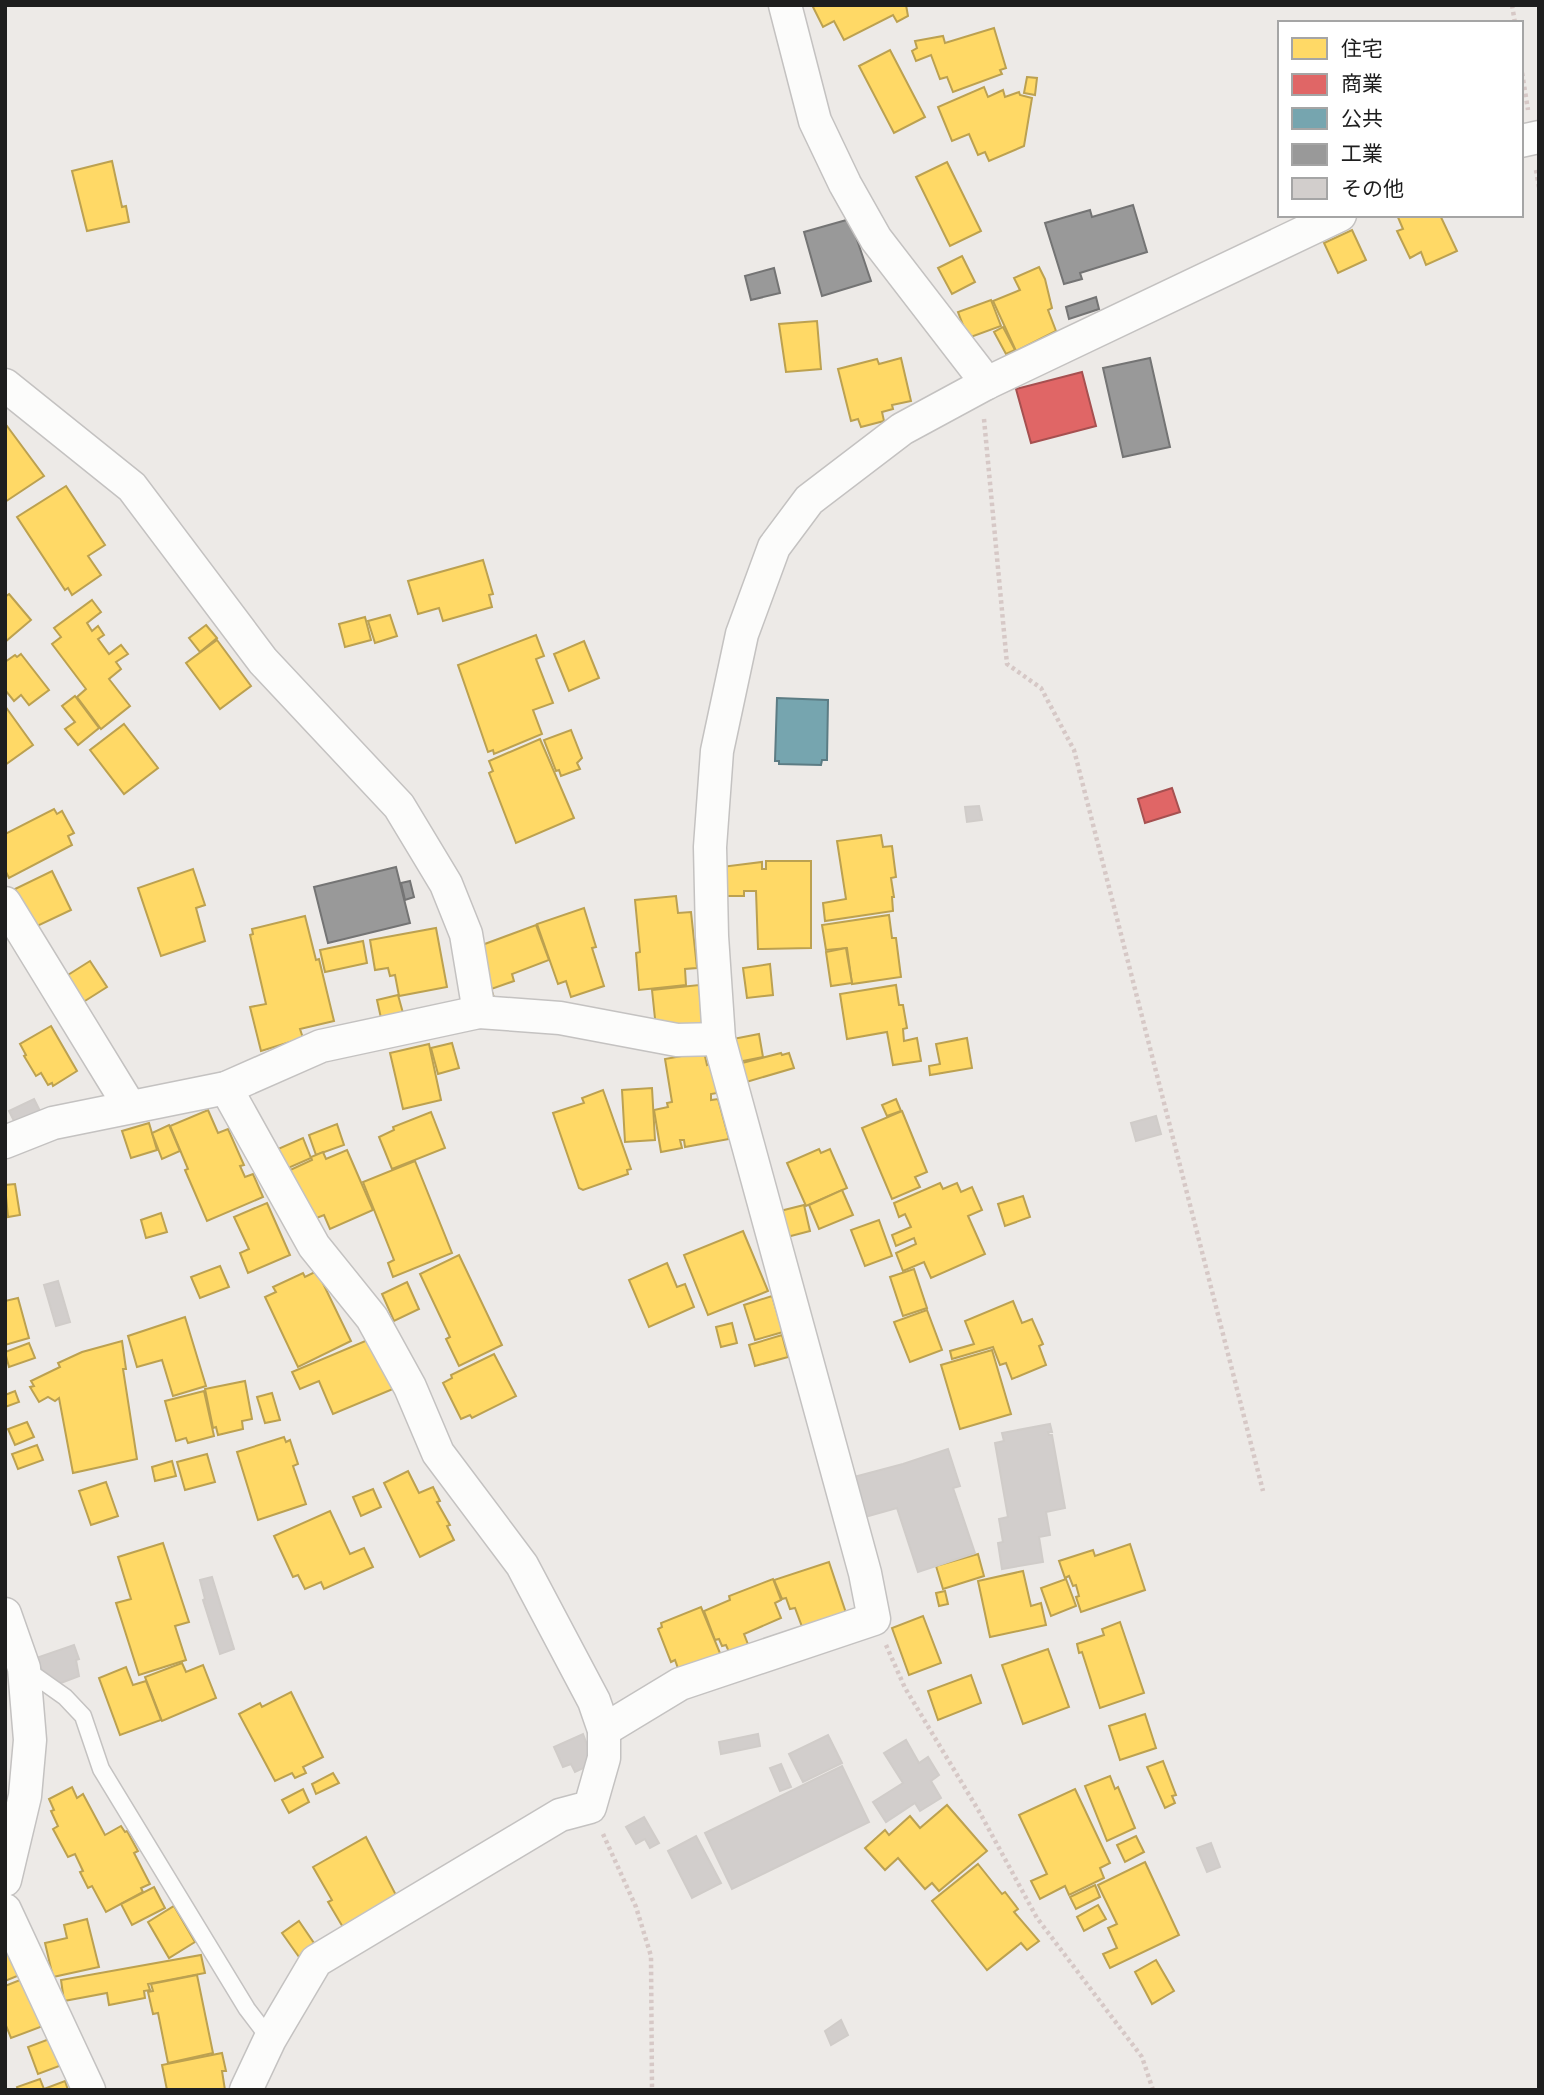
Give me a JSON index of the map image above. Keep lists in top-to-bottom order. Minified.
{"legend":["住宅","商業","公共","工業","その他"]}
